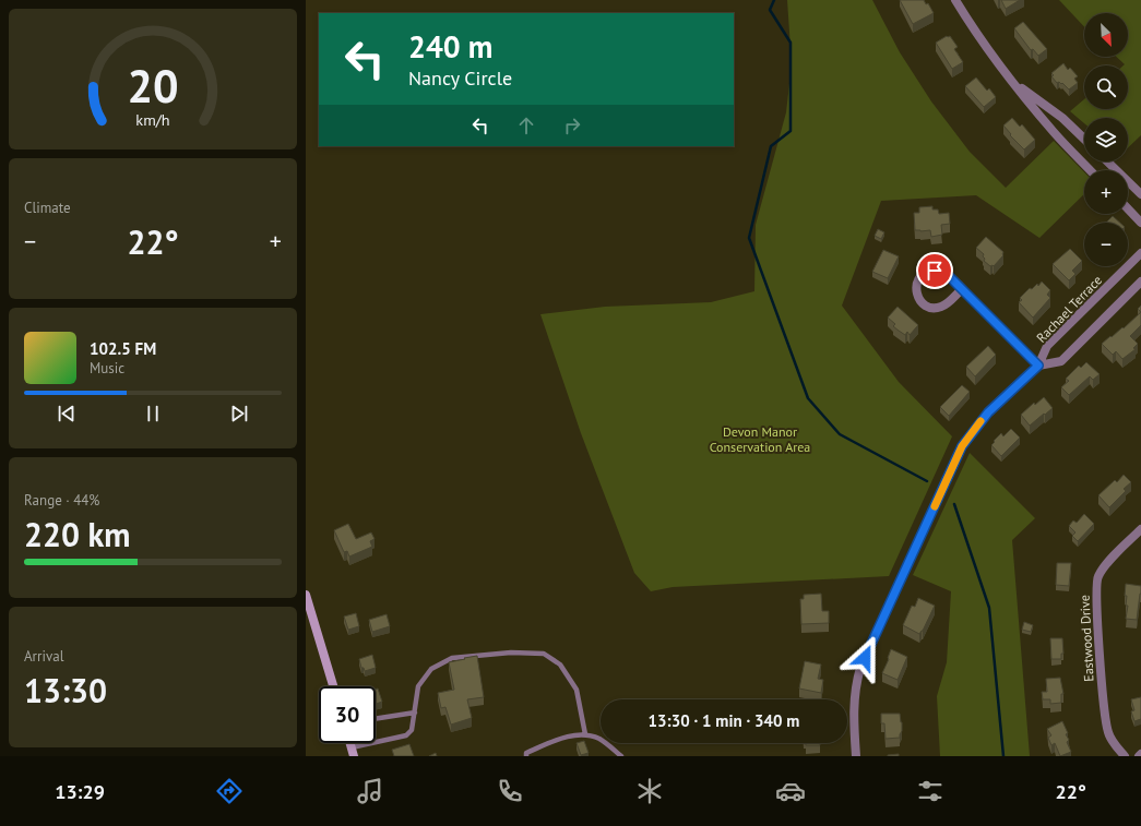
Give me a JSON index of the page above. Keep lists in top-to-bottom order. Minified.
{"streets":{"street":["Rachael Terrace","Eastwood Drive"]},"parks":["Devon Manor Conservation Area"],"north":"bottom right","page":{"map_buttons":["+","−"],"turn":["240 m","Nancy Circle"],"tile":["Climate",["Range · 44%","220 km"],["Arrival","13:30"]],"heat":["−","22°","+"],"song":["102.5 FM","Music"],"limit":"30","trip":"13:30 · 1 min · 340 m","tabs":["13:29","22°"],"gauge":["20","km/h"]}}
